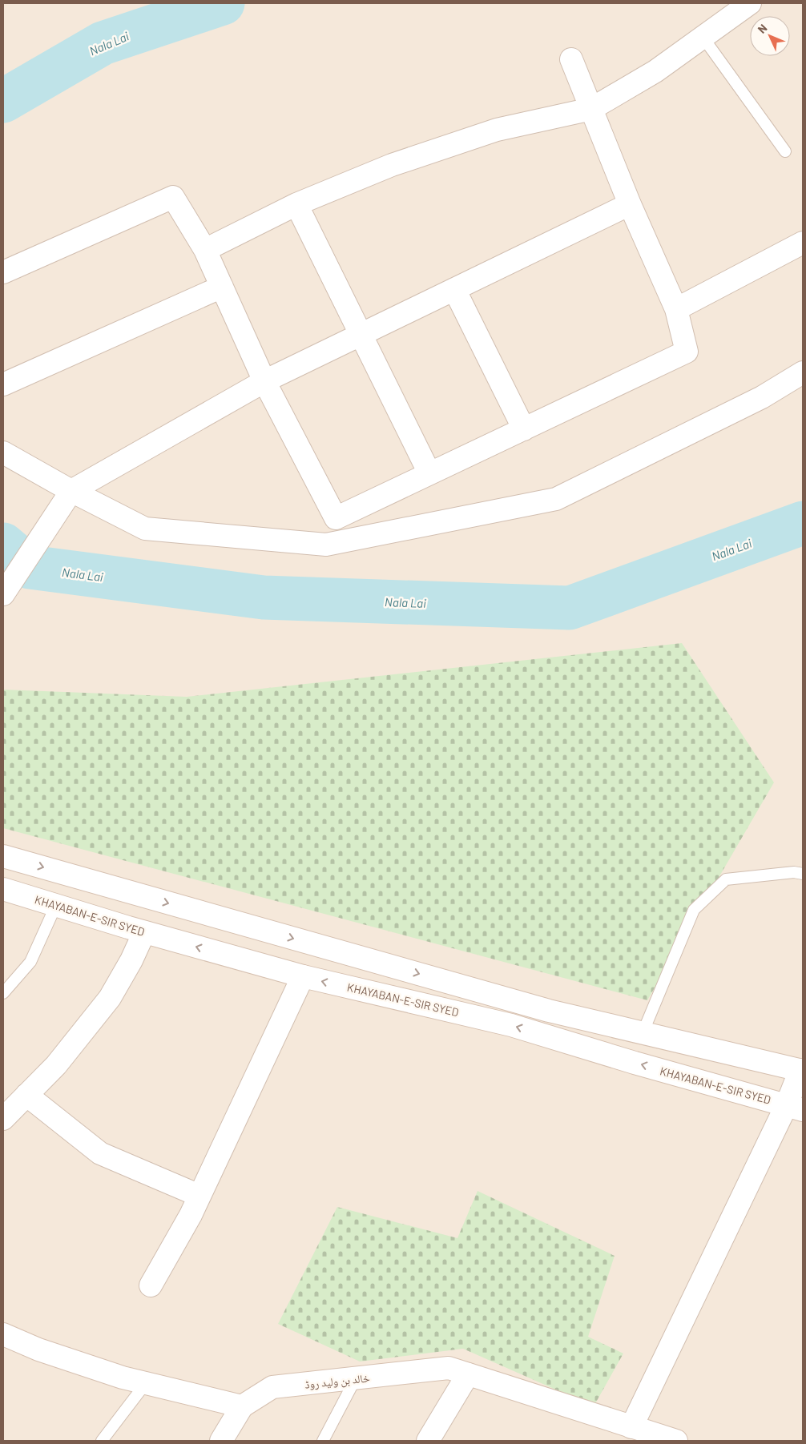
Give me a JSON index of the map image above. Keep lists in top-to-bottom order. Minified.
{"streets":{"street":["KHAYABAN-E-SIR SYED","خالد بن ولید روڈ"]},"water":["Nala Lai"],"north":"top left"}
